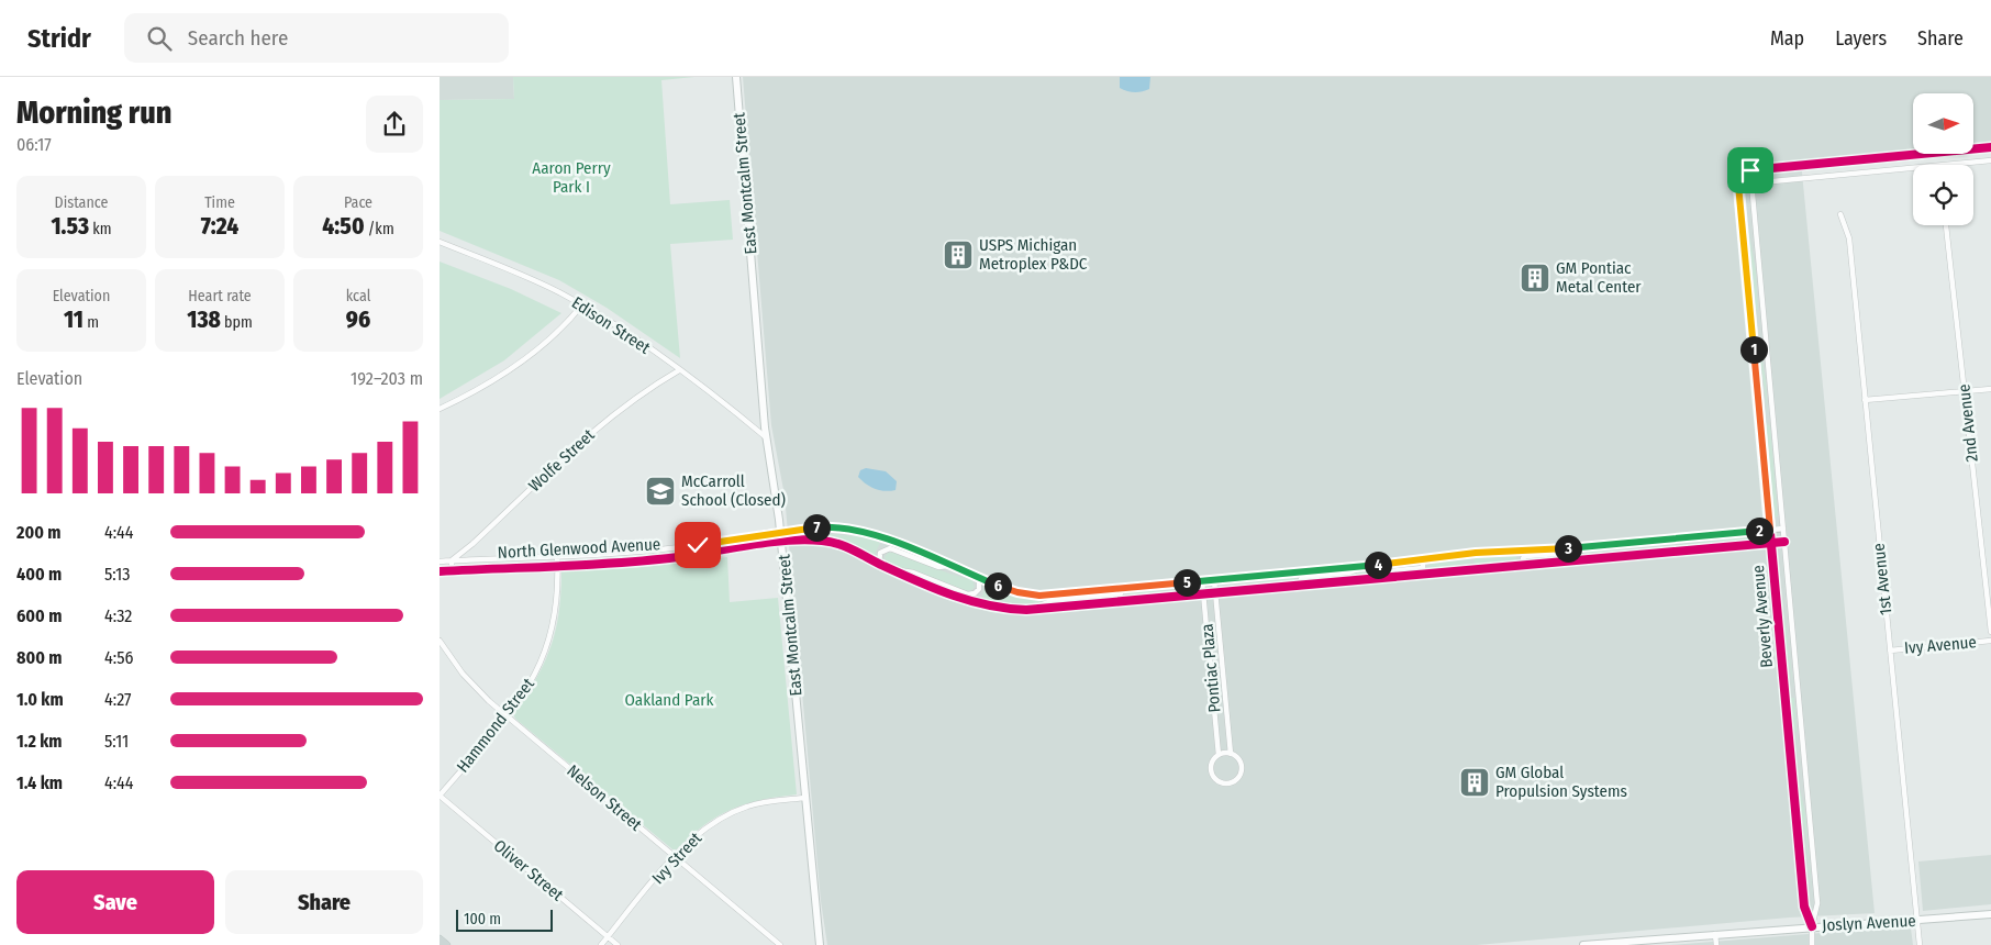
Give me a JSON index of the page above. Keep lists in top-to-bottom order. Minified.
{"streets":{"main road":["East Montcalm Street","Joslyn Avenue"],"street":["Edison Street","2nd Avenue","Wolfe Street","North Glenwood Avenue","1st Avenue","Beverly Avenue","Ivy Avenue","Pontiac Plaza","Hammond Street","Nelson Street","Ivy Street","Oliver Street"]},"crossings":[["East Montcalm Street","Edison Street"],["East Montcalm Street","North Glenwood Avenue"],["East Montcalm Street","Ivy Street"],["Edison Street","Wolfe Street"],["Wolfe Street","North Glenwood Avenue"],["North Glenwood Avenue","Beverly Avenue"],["North Glenwood Avenue","Pontiac Plaza"],["North Glenwood Avenue","Hammond Street"],["1st Avenue","Ivy Avenue"],["1st Avenue","Joslyn Avenue"],["Beverly Avenue","Joslyn Avenue"],["Hammond Street","Nelson Street"],["Hammond Street","Oliver Street"],["Nelson Street","Ivy Street"],["Ivy Street","Oliver Street"]],"parks":["Aaron Perry Park I","Oakland Park"],"places":{"building":["USPS Michigan Metroplex P&DC","GM Pontiac Metal Center","GM Global Propulsion Systems"],"school or university":["McCarroll School (Closed)"]},"scale_bar":"100 m","north":"right","page":{"header":"Stridr","search":"Search here","nav":["Map","Layers","Share"],"heading":["Morning run","06:17"],"stats":[["Distance","1.53 km"],["Time","7:24"],["Pace","4:50 /km"],["Elevation","11 m"],["Heart rate","138 bpm"],["kcal","96"]],"pins":["1","7","2","3","4","5","6"],"chart":["Elevation","192–203 m"],"list":[{"name":"200 m","note":"4:44"},{"name":"400 m","note":"5:13"},{"name":"600 m","note":"4:32"},{"name":"800 m","note":"4:56"},{"name":"1.0 km","note":"4:27"},{"name":"1.2 km","note":"5:11"},{"name":"1.4 km","note":"4:44"}],"buttons":["Save","Share"],"scale":"100 m"}}
